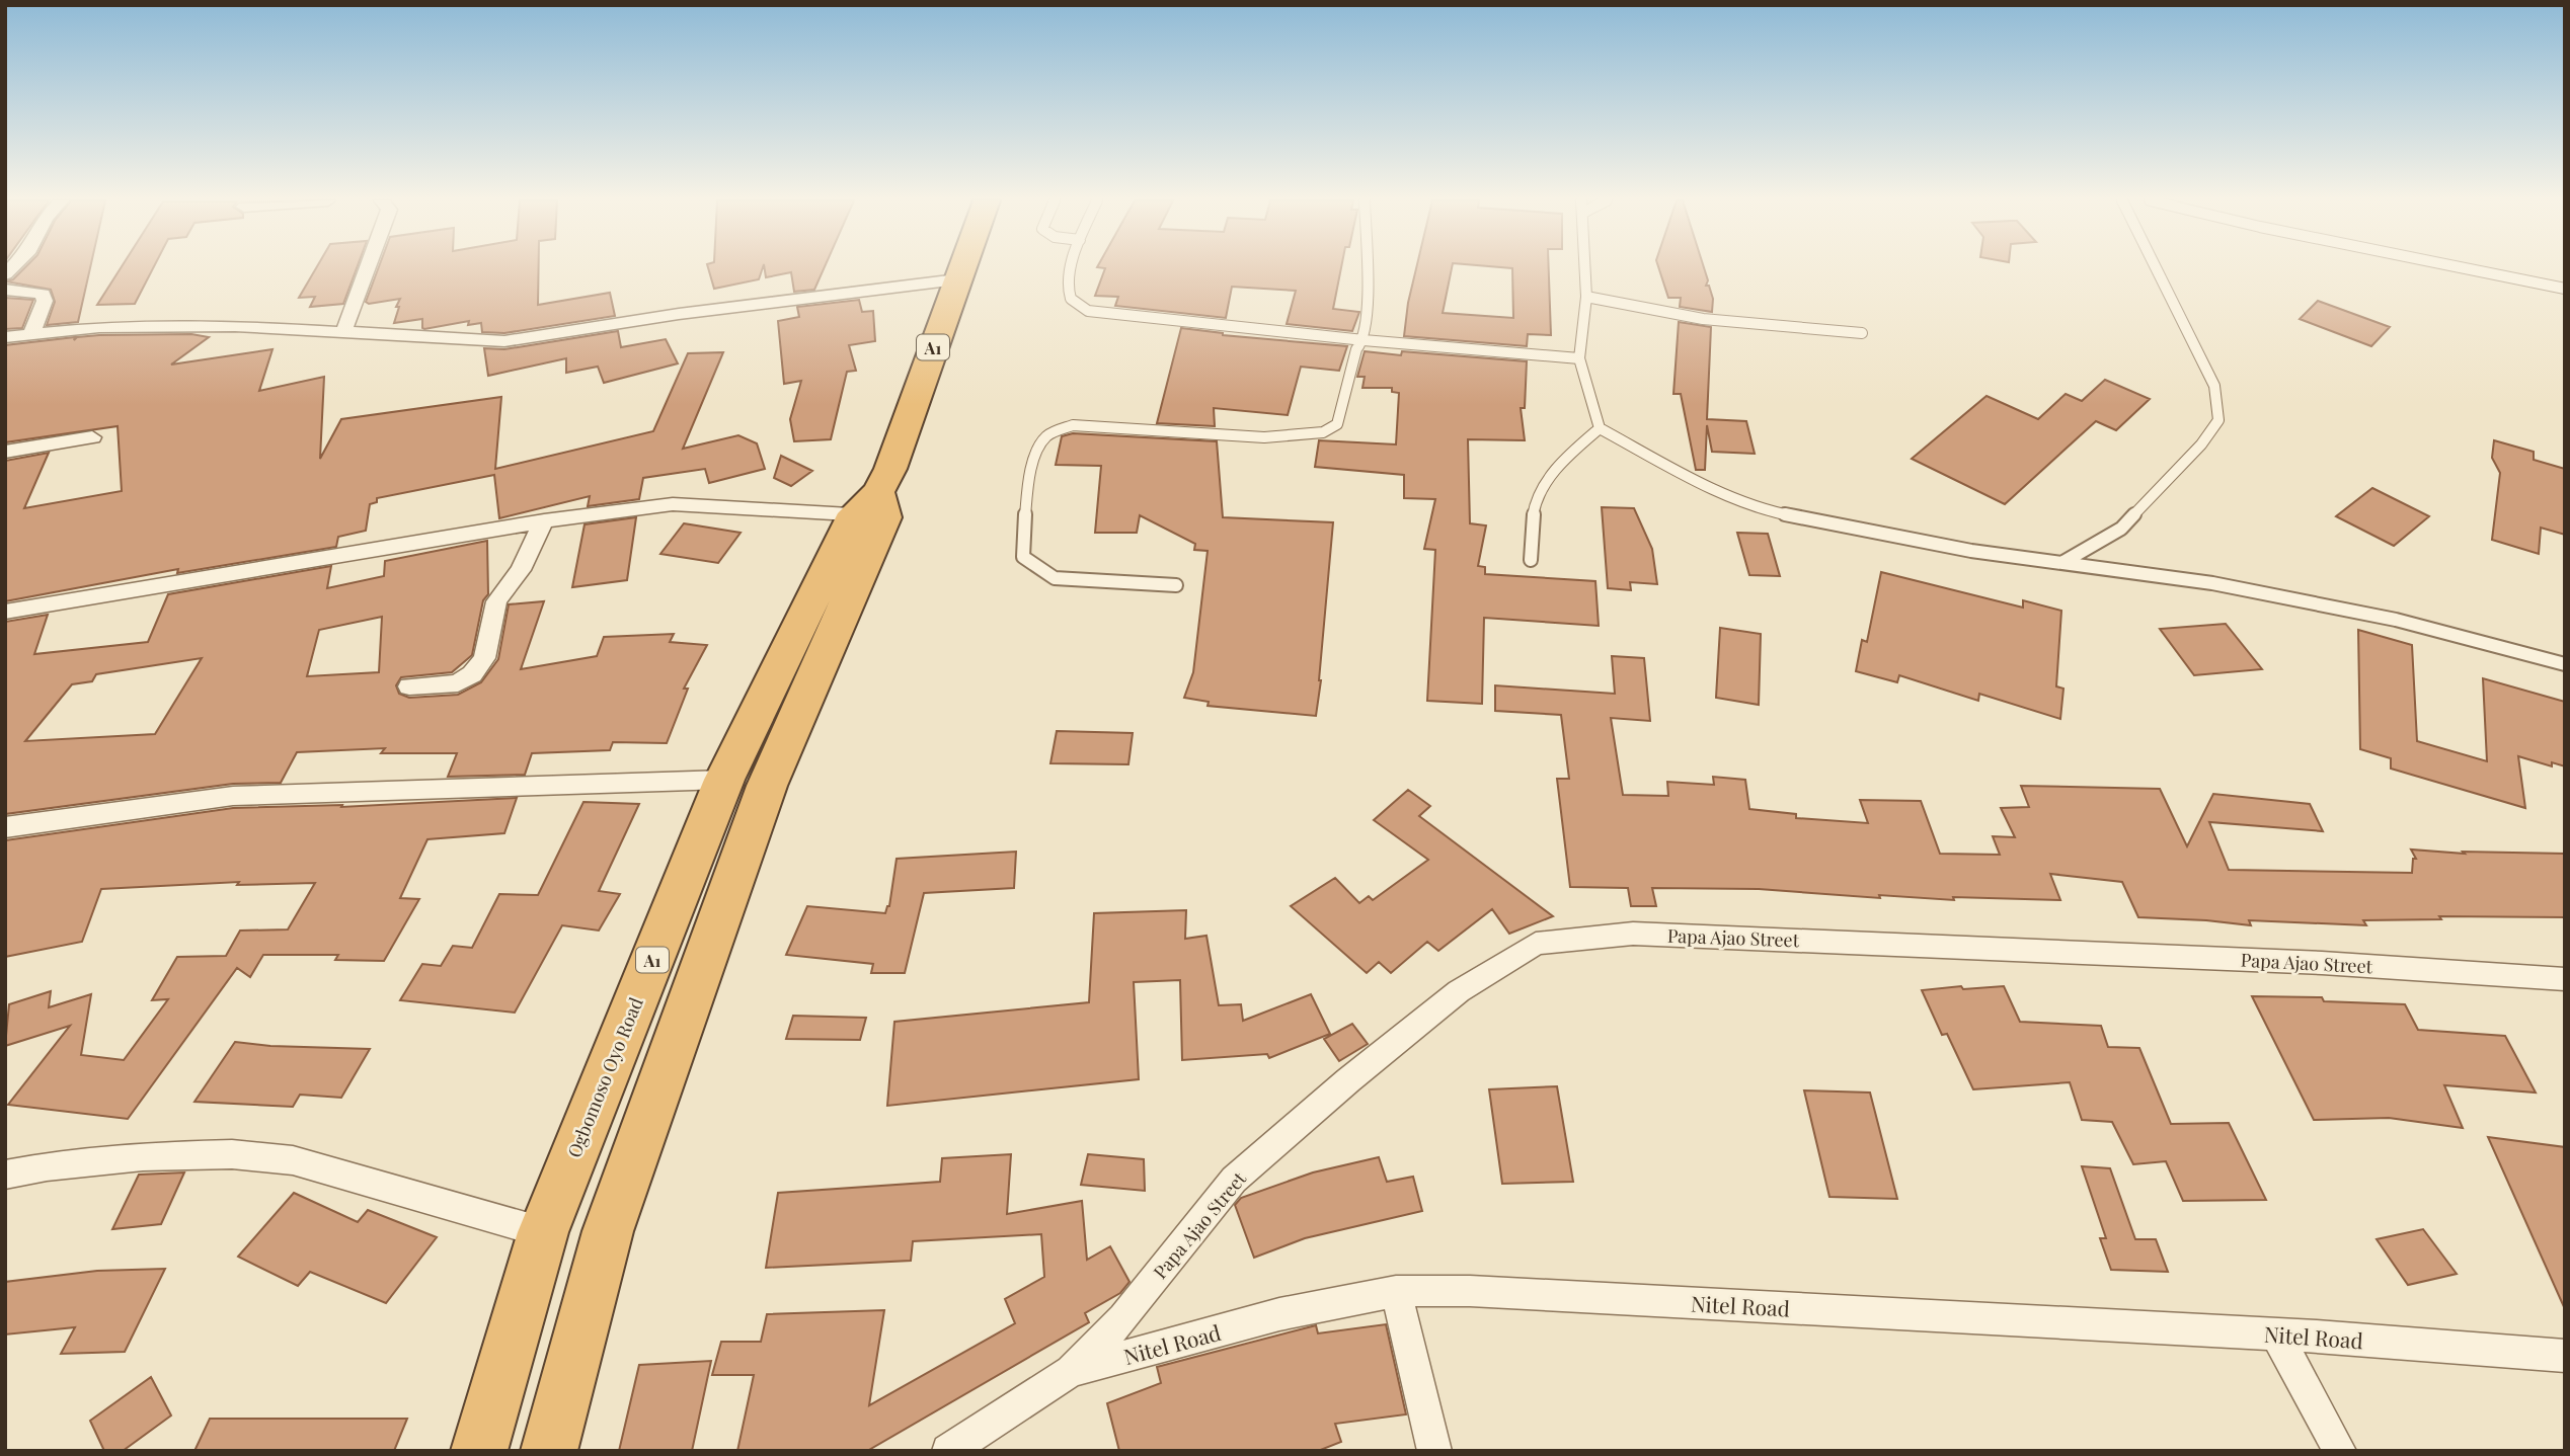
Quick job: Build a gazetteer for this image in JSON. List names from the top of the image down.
{
  "streets": {
    "highway": ["A1", "Ogbomoso Oyo Road"],
    "street": ["Papa Ajao Street", "Nitel Road"]
  },
  "crossings": [
    ["Papa Ajao Street", "Nitel Road"]
  ]
}
